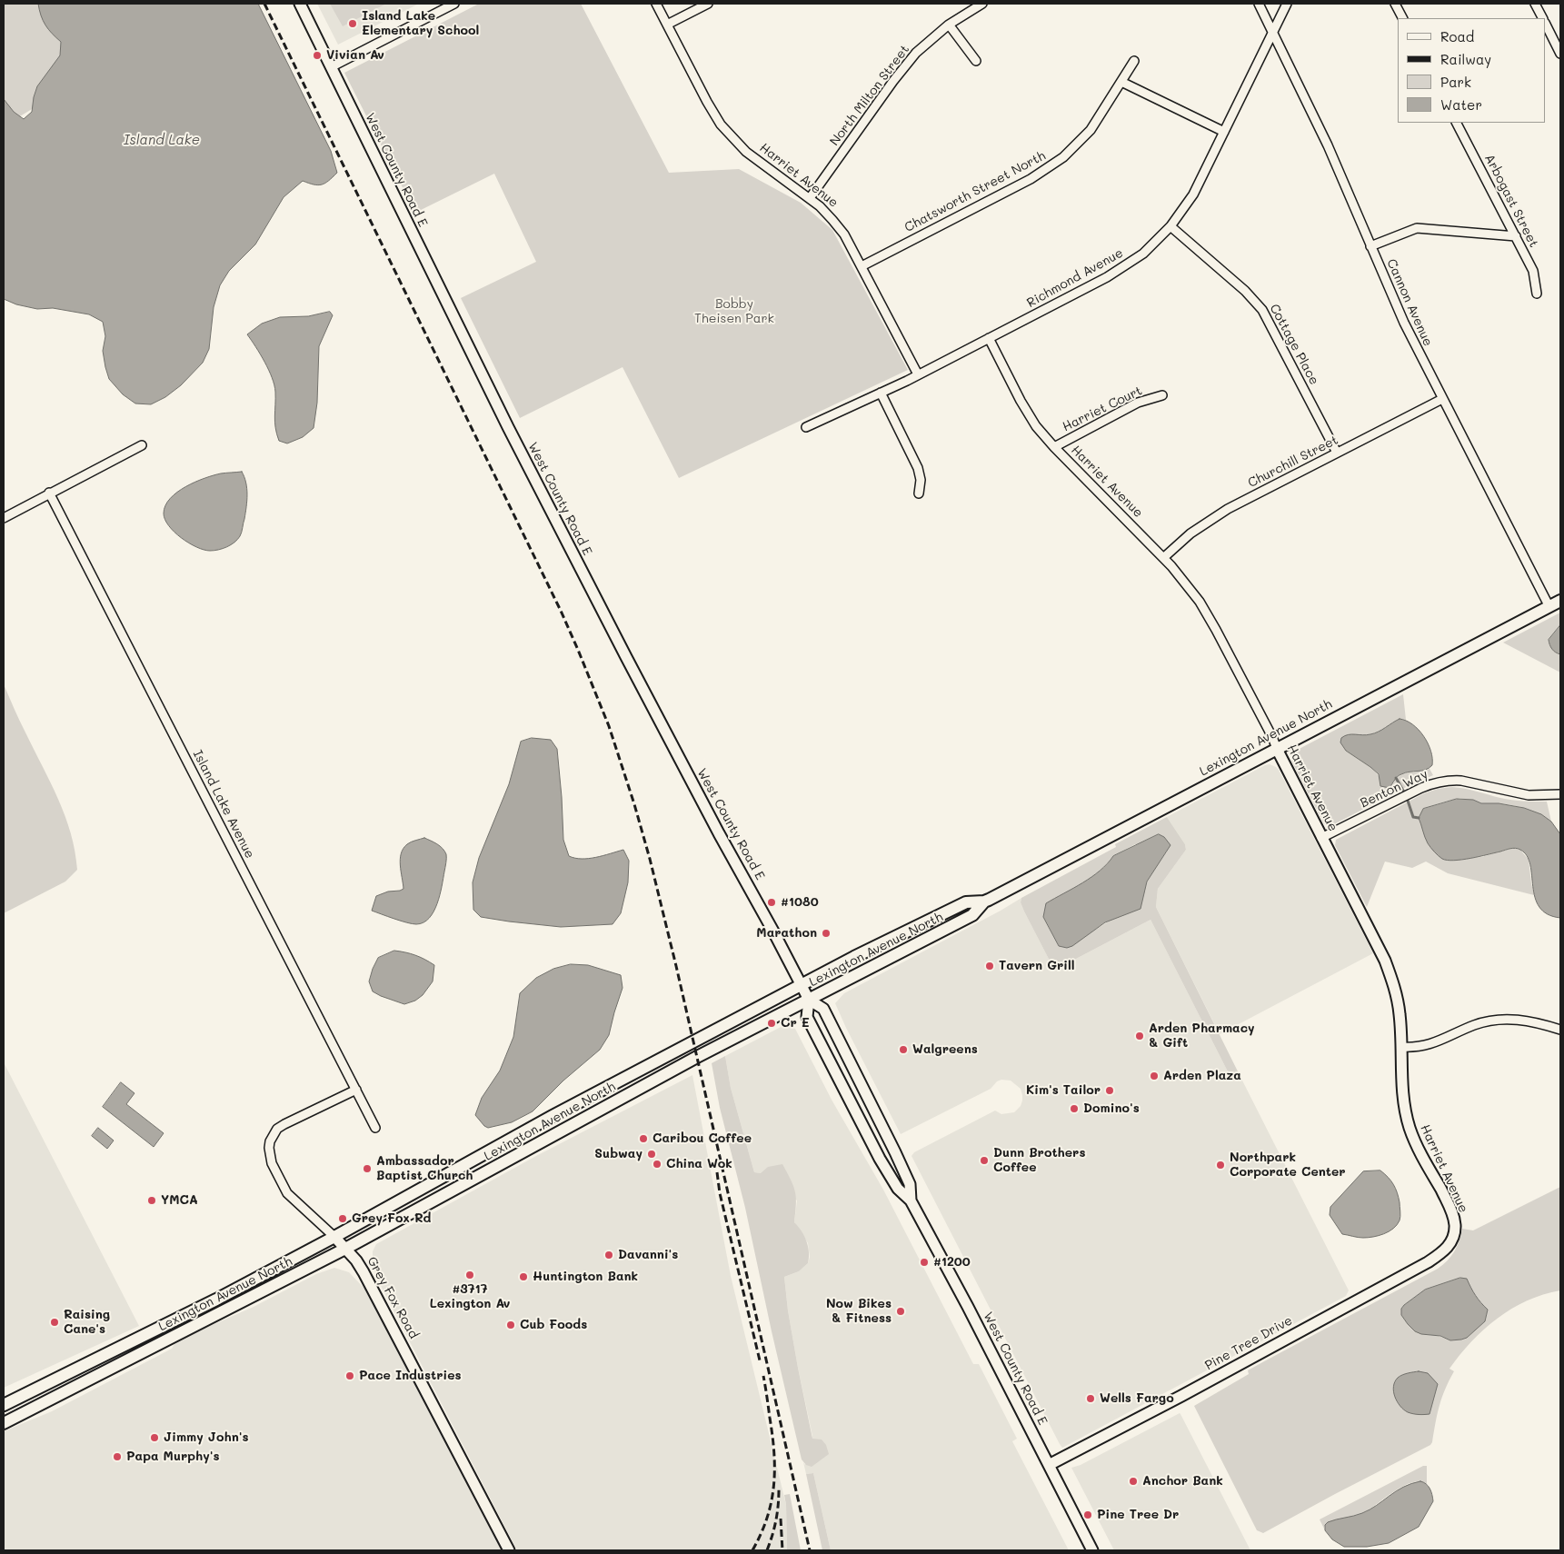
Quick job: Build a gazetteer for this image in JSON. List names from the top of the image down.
{
  "streets": {
    "main road": ["Lexington Avenue North"],
    "street": [
      "North Milton Street",
      "West County Road E",
      "Harriet Avenue",
      "Chatsworth Street North",
      "Arbogast Street",
      "Richmond Avenue",
      "Cannon Avenue",
      "Cottage Place",
      "Harriet Court",
      "Churchill Street",
      "Benton Way",
      "Island Lake Avenue",
      "Grey Fox Road",
      "Pine Tree Drive"
    ]
  },
  "crossings": [
    ["North Milton Street", "Harriet Avenue"],
    ["West County Road E", "Lexington Avenue North"],
    ["West County Road E", "Pine Tree Drive"],
    ["Harriet Avenue", "Chatsworth Street North"],
    ["Harriet Avenue", "Richmond Avenue"],
    ["Harriet Avenue", "Harriet Court"],
    ["Harriet Avenue", "Churchill Street"],
    ["Harriet Avenue", "Lexington Avenue North"],
    ["Harriet Avenue", "Benton Way"],
    ["Harriet Avenue", "Pine Tree Drive"],
    ["Richmond Avenue", "Cannon Avenue"],
    ["Richmond Avenue", "Cottage Place"],
    ["Cannon Avenue", "Churchill Street"],
    ["Cannon Avenue", "Lexington Avenue North"],
    ["Cottage Place", "Churchill Street"],
    ["Lexington Avenue North", "Grey Fox Road"],
    ["Island Lake Avenue", "Grey Fox Road"]
  ],
  "water": ["Island Lake"],
  "parks": ["Bobby Theisen Park"],
  "places": [
    "Island Lake Elementary School",
    "Vivian Av",
    "#1080",
    "Marathon",
    "Tavern Grill",
    "Cr E",
    "Arden Pharmacy & Gift",
    "Walgreens",
    "Arden Plaza",
    "Kim's Tailor",
    "Domino's",
    "Caribou Coffee",
    "Subway",
    "Dunn Brothers Coffee",
    "China Wok",
    "Northpark Corporate Center",
    "Ambassador Baptist Church",
    "YMCA",
    "Grey Fox Rd",
    "Davanni's",
    "#1200",
    "#3717 Lexington Av",
    "Huntington Bank",
    "Now Bikes & Fitness",
    "Raising Cane's",
    "Cub Foods",
    "Pace Industries",
    "Wells Fargo",
    "Jimmy John's",
    "Papa Murphy's",
    "Anchor Bank",
    "Pine Tree Dr"
  ],
  "legend": [
    "Road",
    "Railway",
    "Park",
    "Water"
  ]
}
